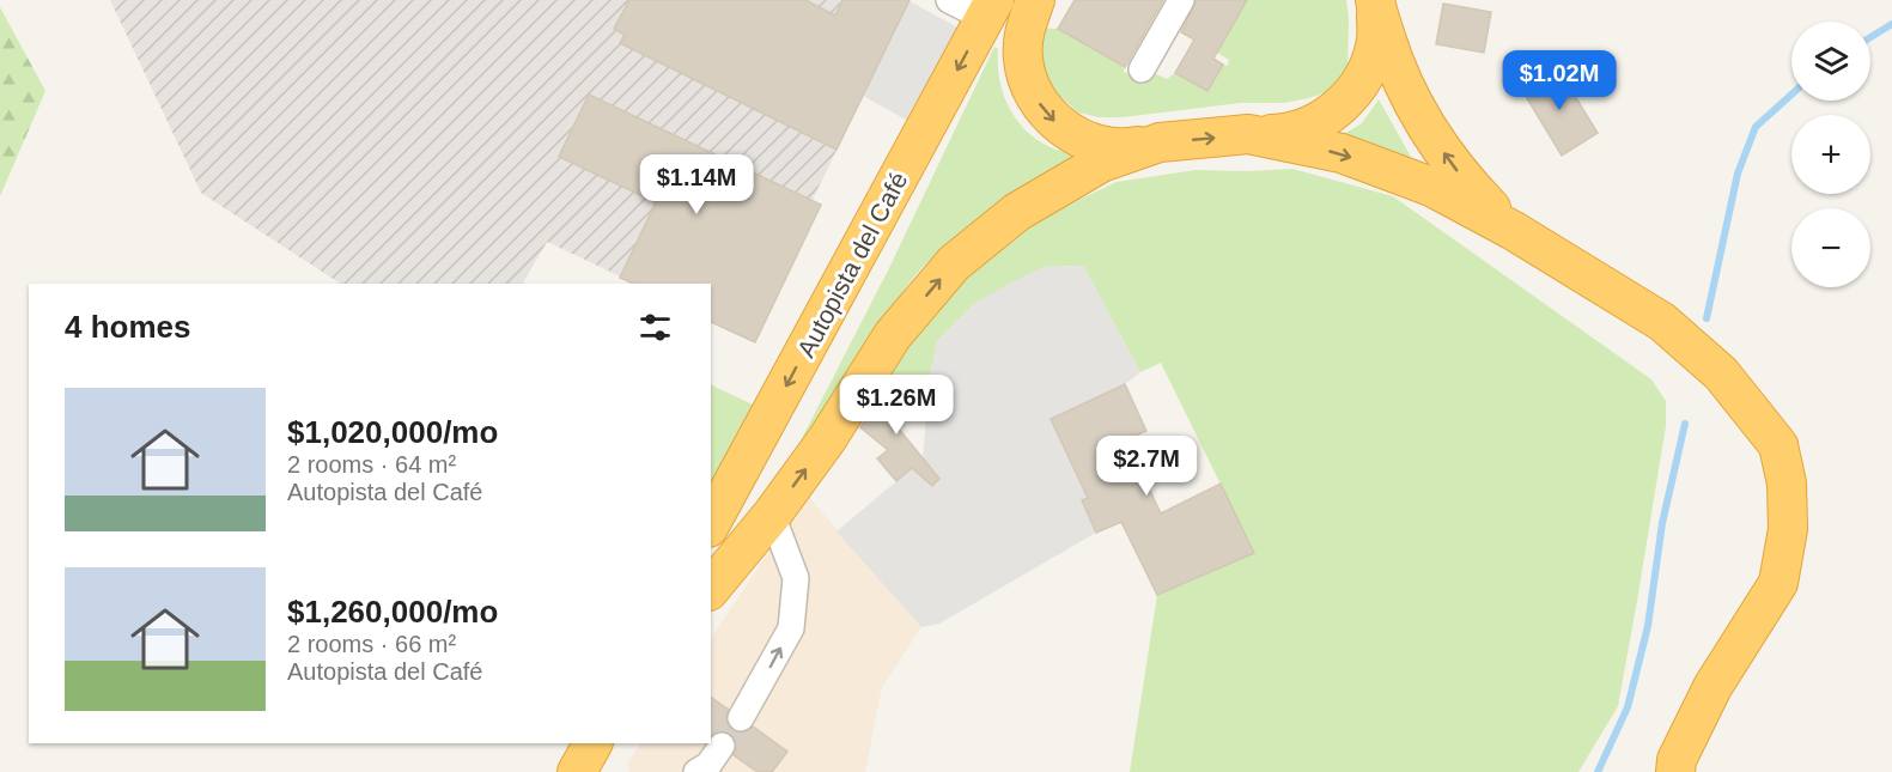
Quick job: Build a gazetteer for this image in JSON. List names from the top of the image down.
{
  "streets": {
    "highway": ["Autopista del Café"]
  },
  "page": {
    "map_buttons": ["+", "−"],
    "price": [
      "$1.02M",
      "$1.14M",
      "$1.26M",
      "$2.7M"
    ],
    "heading": "4 homes",
    "list": [
      {
        "name": "$1,020,000/mo",
        "note": "2 rooms · 64 m² · Autopista del Café"
      },
      {
        "name": "$1,260,000/mo",
        "note": "2 rooms · 66 m² · Autopista del Café"
      }
    ]
  }
}
